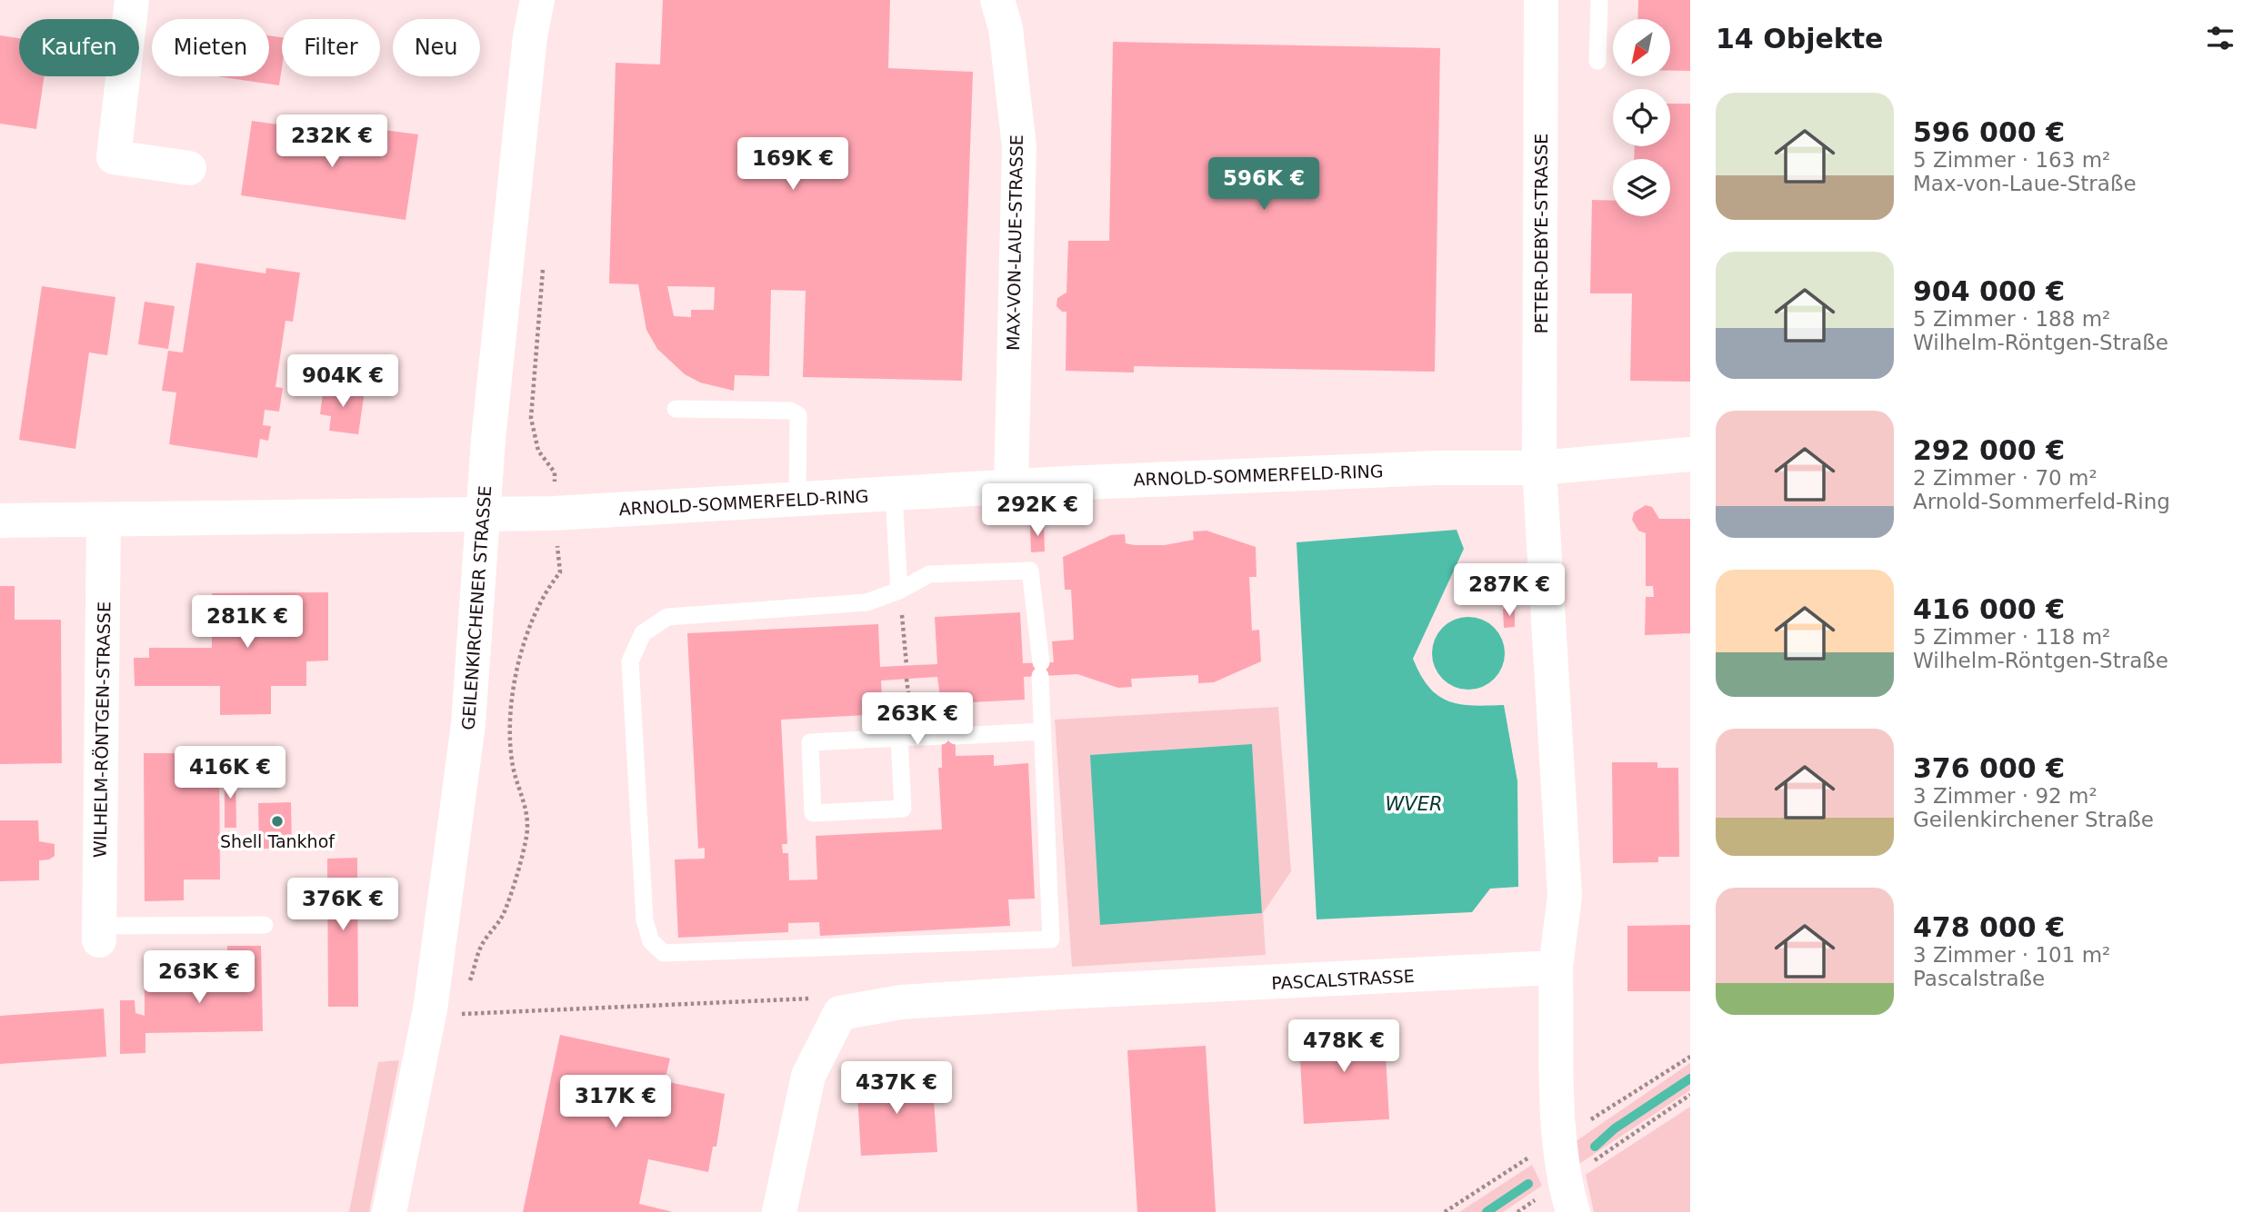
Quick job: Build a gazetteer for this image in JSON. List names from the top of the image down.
{
  "streets": {
    "street": [
      "PETER-DEBYE-STRASSE",
      "MAX-VON-LAUE-STRASSE",
      "ARNOLD-SOMMERFELD-RING",
      "GEILENKIRCHENER STRASSE",
      "WILHELM-RÖNTGEN-STRASSE",
      "PASCALSTRASSE"
    ]
  },
  "crossings": [
    ["PETER-DEBYE-STRASSE", "ARNOLD-SOMMERFELD-RING"],
    ["MAX-VON-LAUE-STRASSE", "ARNOLD-SOMMERFELD-RING"],
    ["ARNOLD-SOMMERFELD-RING", "GEILENKIRCHENER STRASSE"]
  ],
  "water": ["WVER"],
  "places": ["Shell Tankhof"],
  "north": "bottom left",
  "page": {
    "heading": "14 Objekte",
    "chip": [
      "Kaufen",
      "Mieten",
      "Filter",
      "Neu"
    ],
    "list": [
      {
        "name": "596 000 €",
        "note": "5 Zimmer · 163 m² · Max-von-Laue-Straße"
      },
      {
        "name": "904 000 €",
        "note": "5 Zimmer · 188 m² · Wilhelm-Röntgen-Straße"
      },
      {
        "name": "292 000 €",
        "note": "2 Zimmer · 70 m² · Arnold-Sommerfeld-Ring"
      },
      {
        "name": "416 000 €",
        "note": "5 Zimmer · 118 m² · Wilhelm-Röntgen-Straße"
      },
      {
        "name": "376 000 €",
        "note": "3 Zimmer · 92 m² · Geilenkirchener Straße"
      },
      {
        "name": "478 000 €",
        "note": "3 Zimmer · 101 m² · Pascalstraße"
      }
    ],
    "price": [
      "232K €",
      "169K €",
      "596K €",
      "904K €",
      "292K €",
      "287K €",
      "281K €",
      "263K €",
      "416K €",
      "376K €",
      "263K €",
      "478K €",
      "437K €",
      "317K €"
    ]
  }
}
